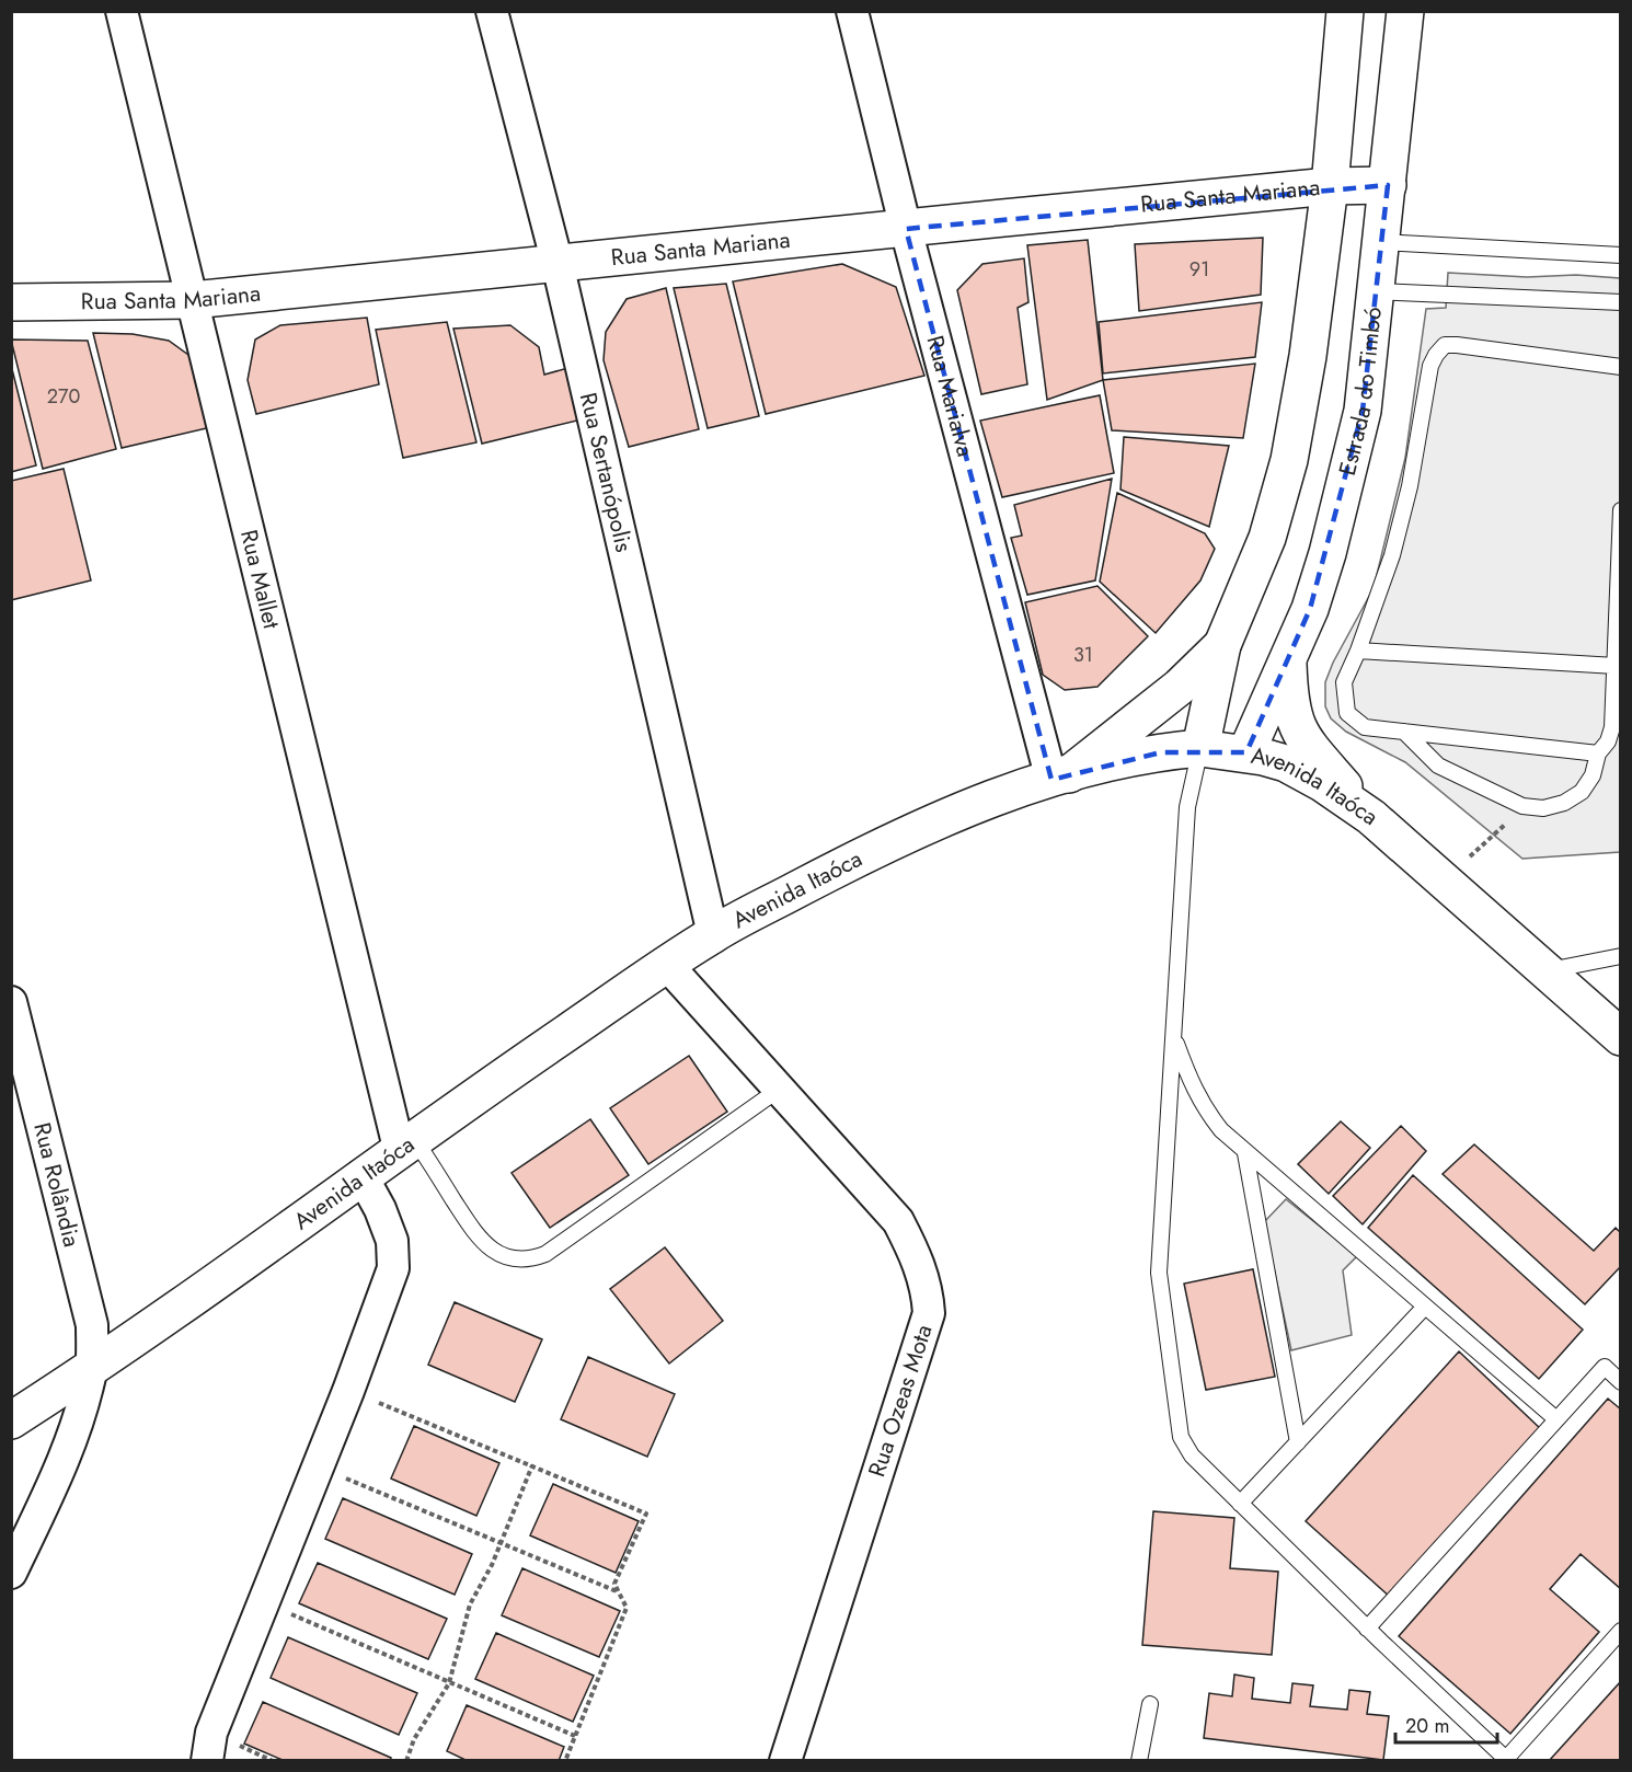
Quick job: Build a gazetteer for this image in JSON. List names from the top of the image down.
{
  "streets": {
    "main road": ["Rua Santa Mariana", "Estrada do Timbó", "Avenida Itaóca"],
    "street": [
      "Rua Marialva",
      "Rua Sertanópolis",
      "Rua Mallet",
      "Rua Rolândia",
      "Rua Ozeas Mota"
    ]
  },
  "crossings": [
    ["Rua Santa Mariana", "Estrada do Timbó"],
    ["Rua Santa Mariana", "Rua Marialva"],
    ["Rua Santa Mariana", "Rua Sertanópolis"],
    ["Rua Santa Mariana", "Rua Mallet"],
    ["Estrada do Timbó", "Avenida Itaóca"],
    ["Rua Marialva", "Avenida Itaóca"],
    ["Rua Sertanópolis", "Avenida Itaóca"],
    ["Rua Mallet", "Avenida Itaóca"],
    ["Avenida Itaóca", "Rua Rolândia"],
    ["Avenida Itaóca", "Rua Ozeas Mota"]
  ],
  "house_numbers": ["91", "270", "31"],
  "scale_bar": "20 m"
}
